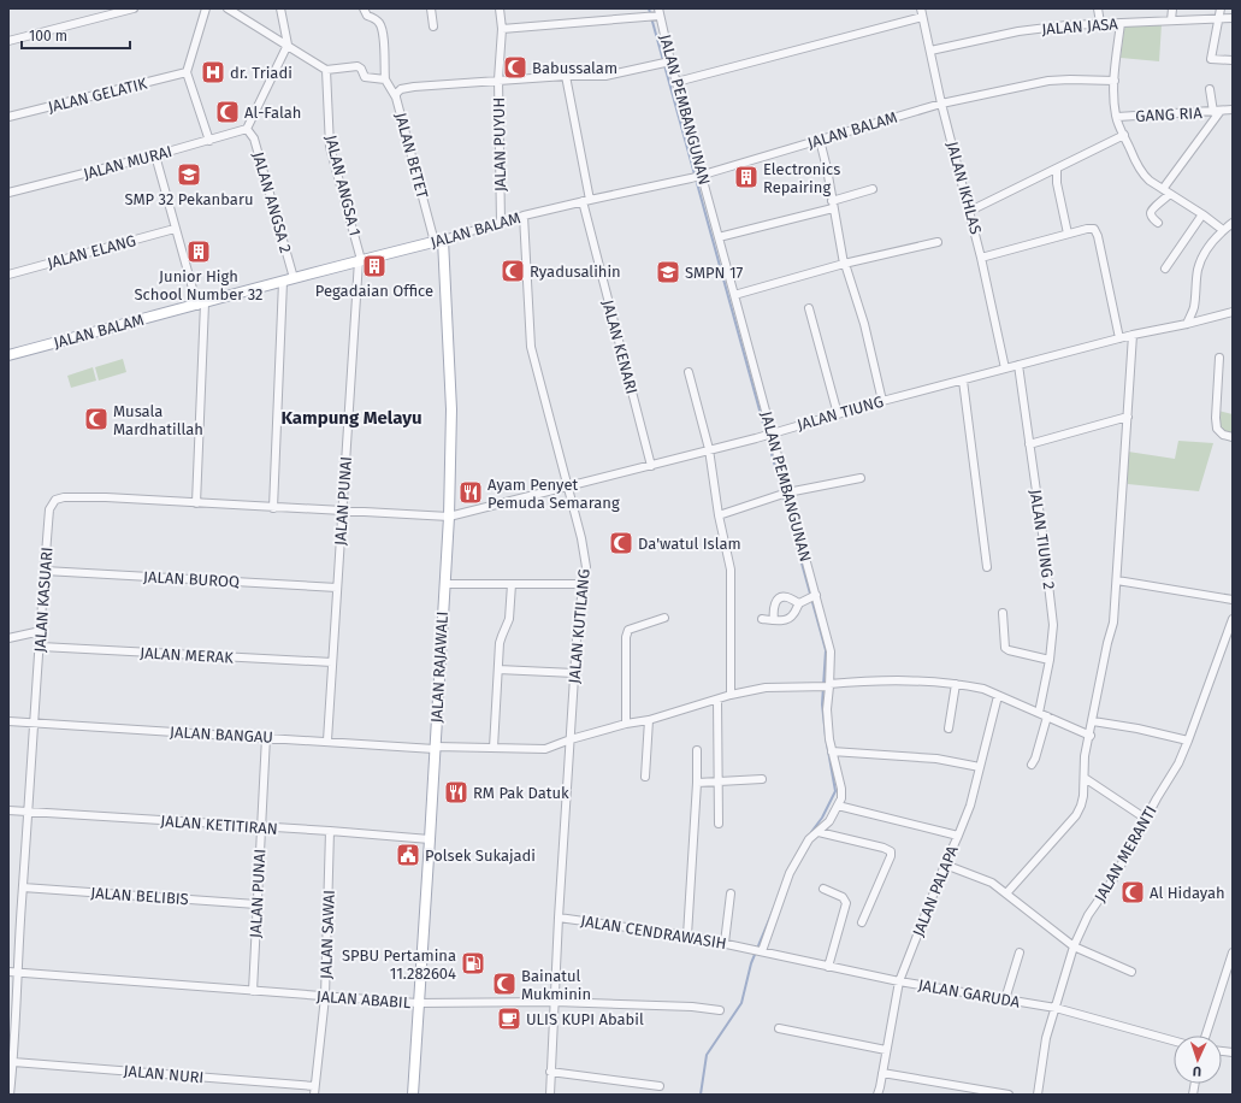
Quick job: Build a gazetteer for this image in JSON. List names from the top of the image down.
{
  "streets": {
    "main road": ["JALAN BALAM", "JALAN RAJAWALI"],
    "street": [
      "JALAN JASA",
      "JALAN GELATIK",
      "JALAN PEMBANGUNAN",
      "GANG RIA",
      "JALAN PUYUH",
      "JALAN BETET",
      "JALAN MURAI",
      "JALAN ANGSA 1",
      "JALAN IKHLAS",
      "JALAN ANGSA 2",
      "JALAN ELANG",
      "JALAN KENARI",
      "JALAN TIUNG",
      "JALAN PUNAI",
      "JALAN TIUNG 2",
      "JALAN BUROQ",
      "JALAN KASUARI",
      "JALAN KUTILANG",
      "JALAN MERAK",
      "JALAN BANGAU",
      "JALAN KETITIRAN",
      "JALAN MERANTI",
      "JALAN PALAPA",
      "JALAN BELIBIS",
      "JALAN CENDRAWASIH",
      "JALAN SAWAI",
      "JALAN GARUDA",
      "JALAN ABABIL",
      "JALAN NURI"
    ]
  },
  "crossings": [
    ["JALAN JASA", "JALAN IKHLAS"],
    ["JALAN PEMBANGUNAN", "JALAN BALAM"],
    ["JALAN PEMBANGUNAN", "JALAN BETET"],
    ["JALAN PEMBANGUNAN", "JALAN TIUNG"],
    ["JALAN PEMBANGUNAN", "JALAN BANGAU"],
    ["JALAN PEMBANGUNAN", "JALAN GARUDA"],
    ["JALAN BALAM", "JALAN PUYUH"],
    ["JALAN BALAM", "JALAN BETET"],
    ["JALAN BALAM", "JALAN ANGSA 1"],
    ["JALAN BALAM", "JALAN IKHLAS"],
    ["JALAN BALAM", "JALAN ANGSA 2"],
    ["JALAN BALAM", "JALAN KENARI"],
    ["JALAN BALAM", "JALAN PUNAI"],
    ["JALAN BALAM", "JALAN KUTILANG"],
    ["JALAN BALAM", "JALAN RAJAWALI"],
    ["JALAN PUYUH", "JALAN BETET"],
    ["JALAN BETET", "JALAN KENARI"],
    ["JALAN BETET", "JALAN RAJAWALI"],
    ["JALAN MURAI", "JALAN ANGSA 2"],
    ["JALAN ANGSA 1", "JALAN PUNAI"],
    ["JALAN IKHLAS", "JALAN TIUNG"],
    ["JALAN KENARI", "JALAN TIUNG"],
    ["JALAN TIUNG", "JALAN TIUNG 2"],
    ["JALAN TIUNG", "JALAN KASUARI"],
    ["JALAN TIUNG", "JALAN KUTILANG"],
    ["JALAN TIUNG", "JALAN RAJAWALI"],
    ["JALAN PUNAI", "JALAN BUROQ"],
    ["JALAN PUNAI", "JALAN KASUARI"],
    ["JALAN PUNAI", "JALAN MERAK"],
    ["JALAN PUNAI", "JALAN BANGAU"],
    ["JALAN PUNAI", "JALAN KETITIRAN"],
    ["JALAN PUNAI", "JALAN BELIBIS"],
    ["JALAN PUNAI", "JALAN ABABIL"],
    ["JALAN TIUNG 2", "JALAN BANGAU"],
    ["JALAN BUROQ", "JALAN KASUARI"],
    ["JALAN KASUARI", "JALAN MERAK"],
    ["JALAN KASUARI", "JALAN RAJAWALI"],
    ["JALAN KASUARI", "JALAN BANGAU"],
    ["JALAN KASUARI", "JALAN KETITIRAN"],
    ["JALAN KASUARI", "JALAN BELIBIS"],
    ["JALAN KASUARI", "JALAN ABABIL"],
    ["JALAN KASUARI", "JALAN NURI"],
    ["JALAN KUTILANG", "JALAN BANGAU"],
    ["JALAN KUTILANG", "JALAN CENDRAWASIH"],
    ["JALAN KUTILANG", "JALAN ABABIL"],
    ["JALAN RAJAWALI", "JALAN BANGAU"],
    ["JALAN RAJAWALI", "JALAN KETITIRAN"],
    ["JALAN RAJAWALI", "JALAN ABABIL"],
    ["JALAN BANGAU", "JALAN PALAPA"],
    ["JALAN KETITIRAN", "JALAN SAWAI"],
    ["JALAN MERANTI", "JALAN GARUDA"],
    ["JALAN PALAPA", "JALAN GARUDA"],
    ["JALAN CENDRAWASIH", "JALAN GARUDA"],
    ["JALAN SAWAI", "JALAN ABABIL"],
    ["JALAN SAWAI", "JALAN NURI"]
  ],
  "districts": ["Kampung Melayu"],
  "places": {
    "mosque": [
      "Babussalam",
      "Al-Falah",
      "Ryadusalihin",
      "Musala Mardhatillah",
      "Da'watul Islam",
      "Al Hidayah",
      "Bainatul Mukminin"
    ],
    "hospital": ["dr. Triadi"],
    "school or university": ["SMP 32 Pekanbaru", "SMPN 17"],
    "building": ["Electronics Repairing", "Junior High School Number 32", "Pegadaian Office"],
    "restaurant": ["Ayam Penyet Pemuda Semarang", "RM Pak Datuk"],
    "public building": ["Polsek Sukajadi"],
    "fuel station": ["SPBU Pertamina 11.282604"],
    "cafe": ["ULIS KUPI Ababil"]
  },
  "scale_bar": "100 m",
  "north": "bottom"
}
